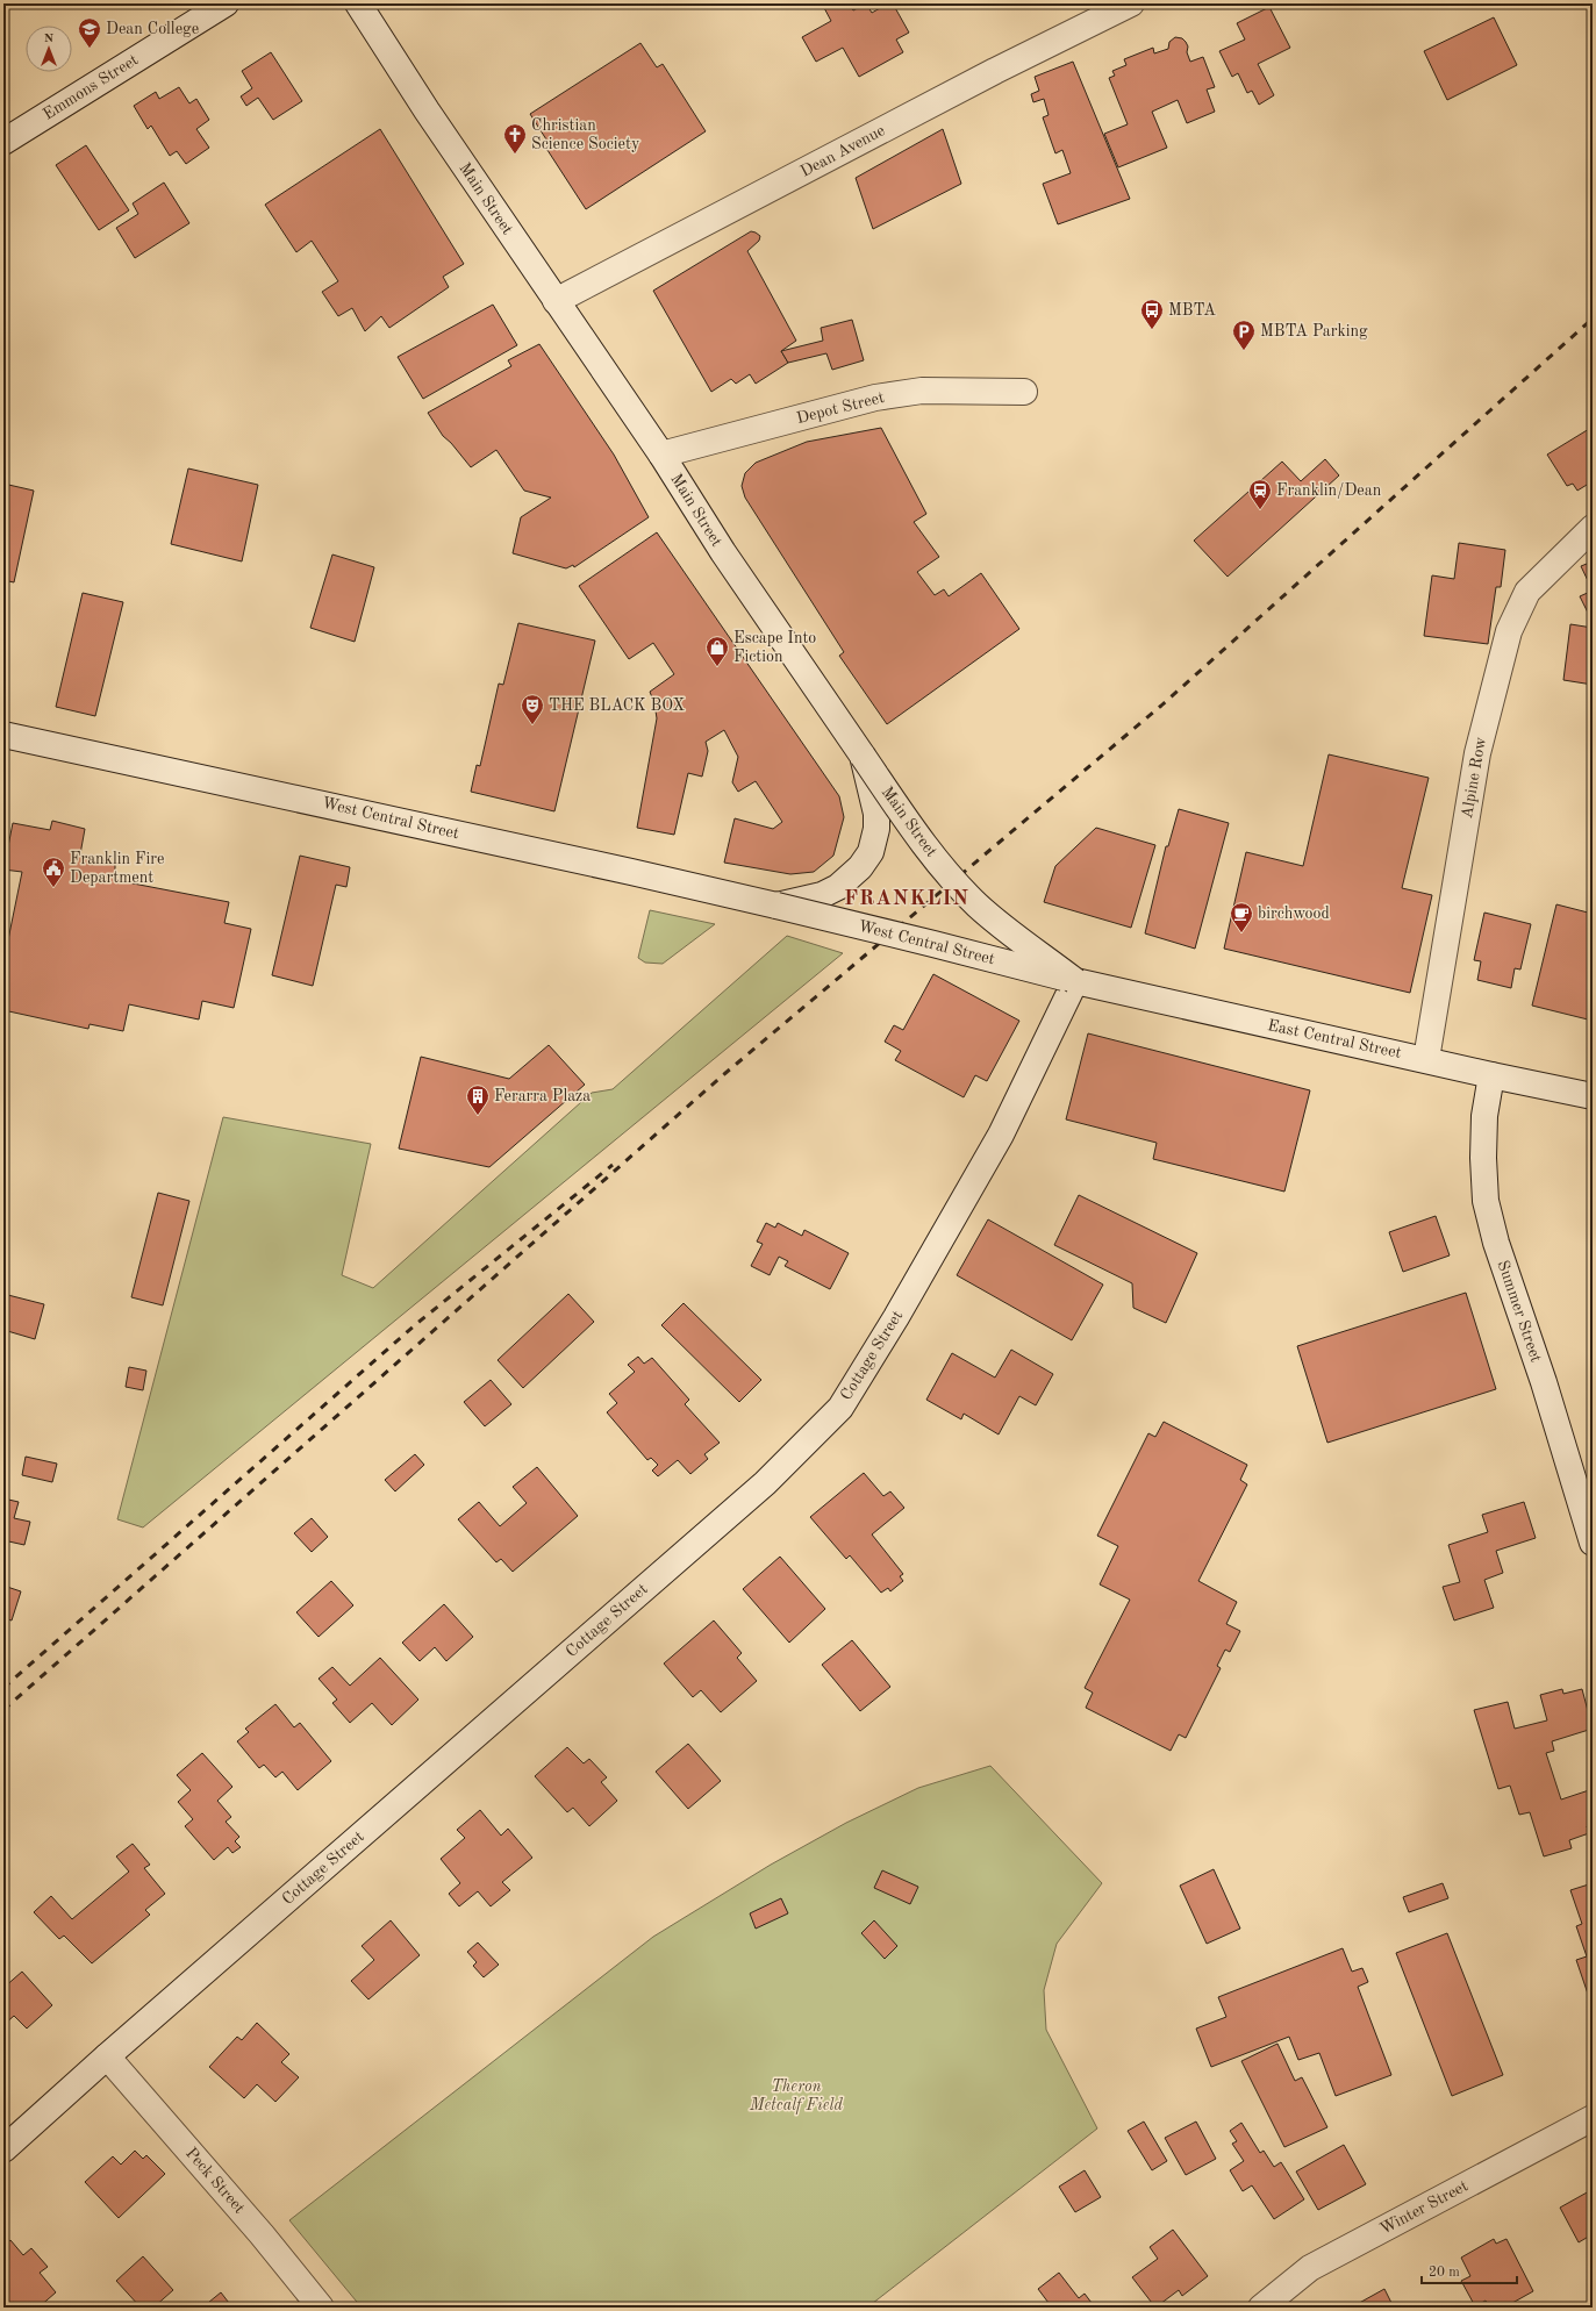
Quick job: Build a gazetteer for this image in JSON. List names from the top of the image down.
{
  "streets": {
    "street": [
      "Emmons Street",
      "Dean Avenue",
      "Main Street",
      "Depot Street",
      "Alpine Row",
      "West Central Street",
      "East Central Street",
      "Summer Street",
      "Cottage Street",
      "Peck Street",
      "Winter Street"
    ]
  },
  "crossings": [
    ["Dean Avenue", "Main Street"],
    ["Main Street", "Depot Street"],
    ["Main Street", "West Central Street"],
    ["Main Street", "East Central Street"],
    ["Main Street", "Cottage Street"],
    ["Alpine Row", "East Central Street"],
    ["West Central Street", "East Central Street"],
    ["West Central Street", "Cottage Street"],
    ["East Central Street", "Summer Street"],
    ["East Central Street", "Cottage Street"],
    ["Cottage Street", "Peck Street"]
  ],
  "districts": ["FRANKLIN"],
  "parks": ["Theron Metcalf Field"],
  "places": {
    "school or university": ["Dean College"],
    "church": ["Christian Science Society"],
    "bus stop": ["MBTA"],
    "parking": ["MBTA Parking"],
    "station": ["Franklin/Dean"],
    "shop": ["Escape Into Fiction"],
    "theatre": ["THE BLACK BOX"],
    "public building": ["Franklin Fire Department"],
    "cafe": ["birchwood"],
    "building": ["Ferarra Plaza"]
  },
  "scale_bar": "20 m",
  "north": "top"
}
